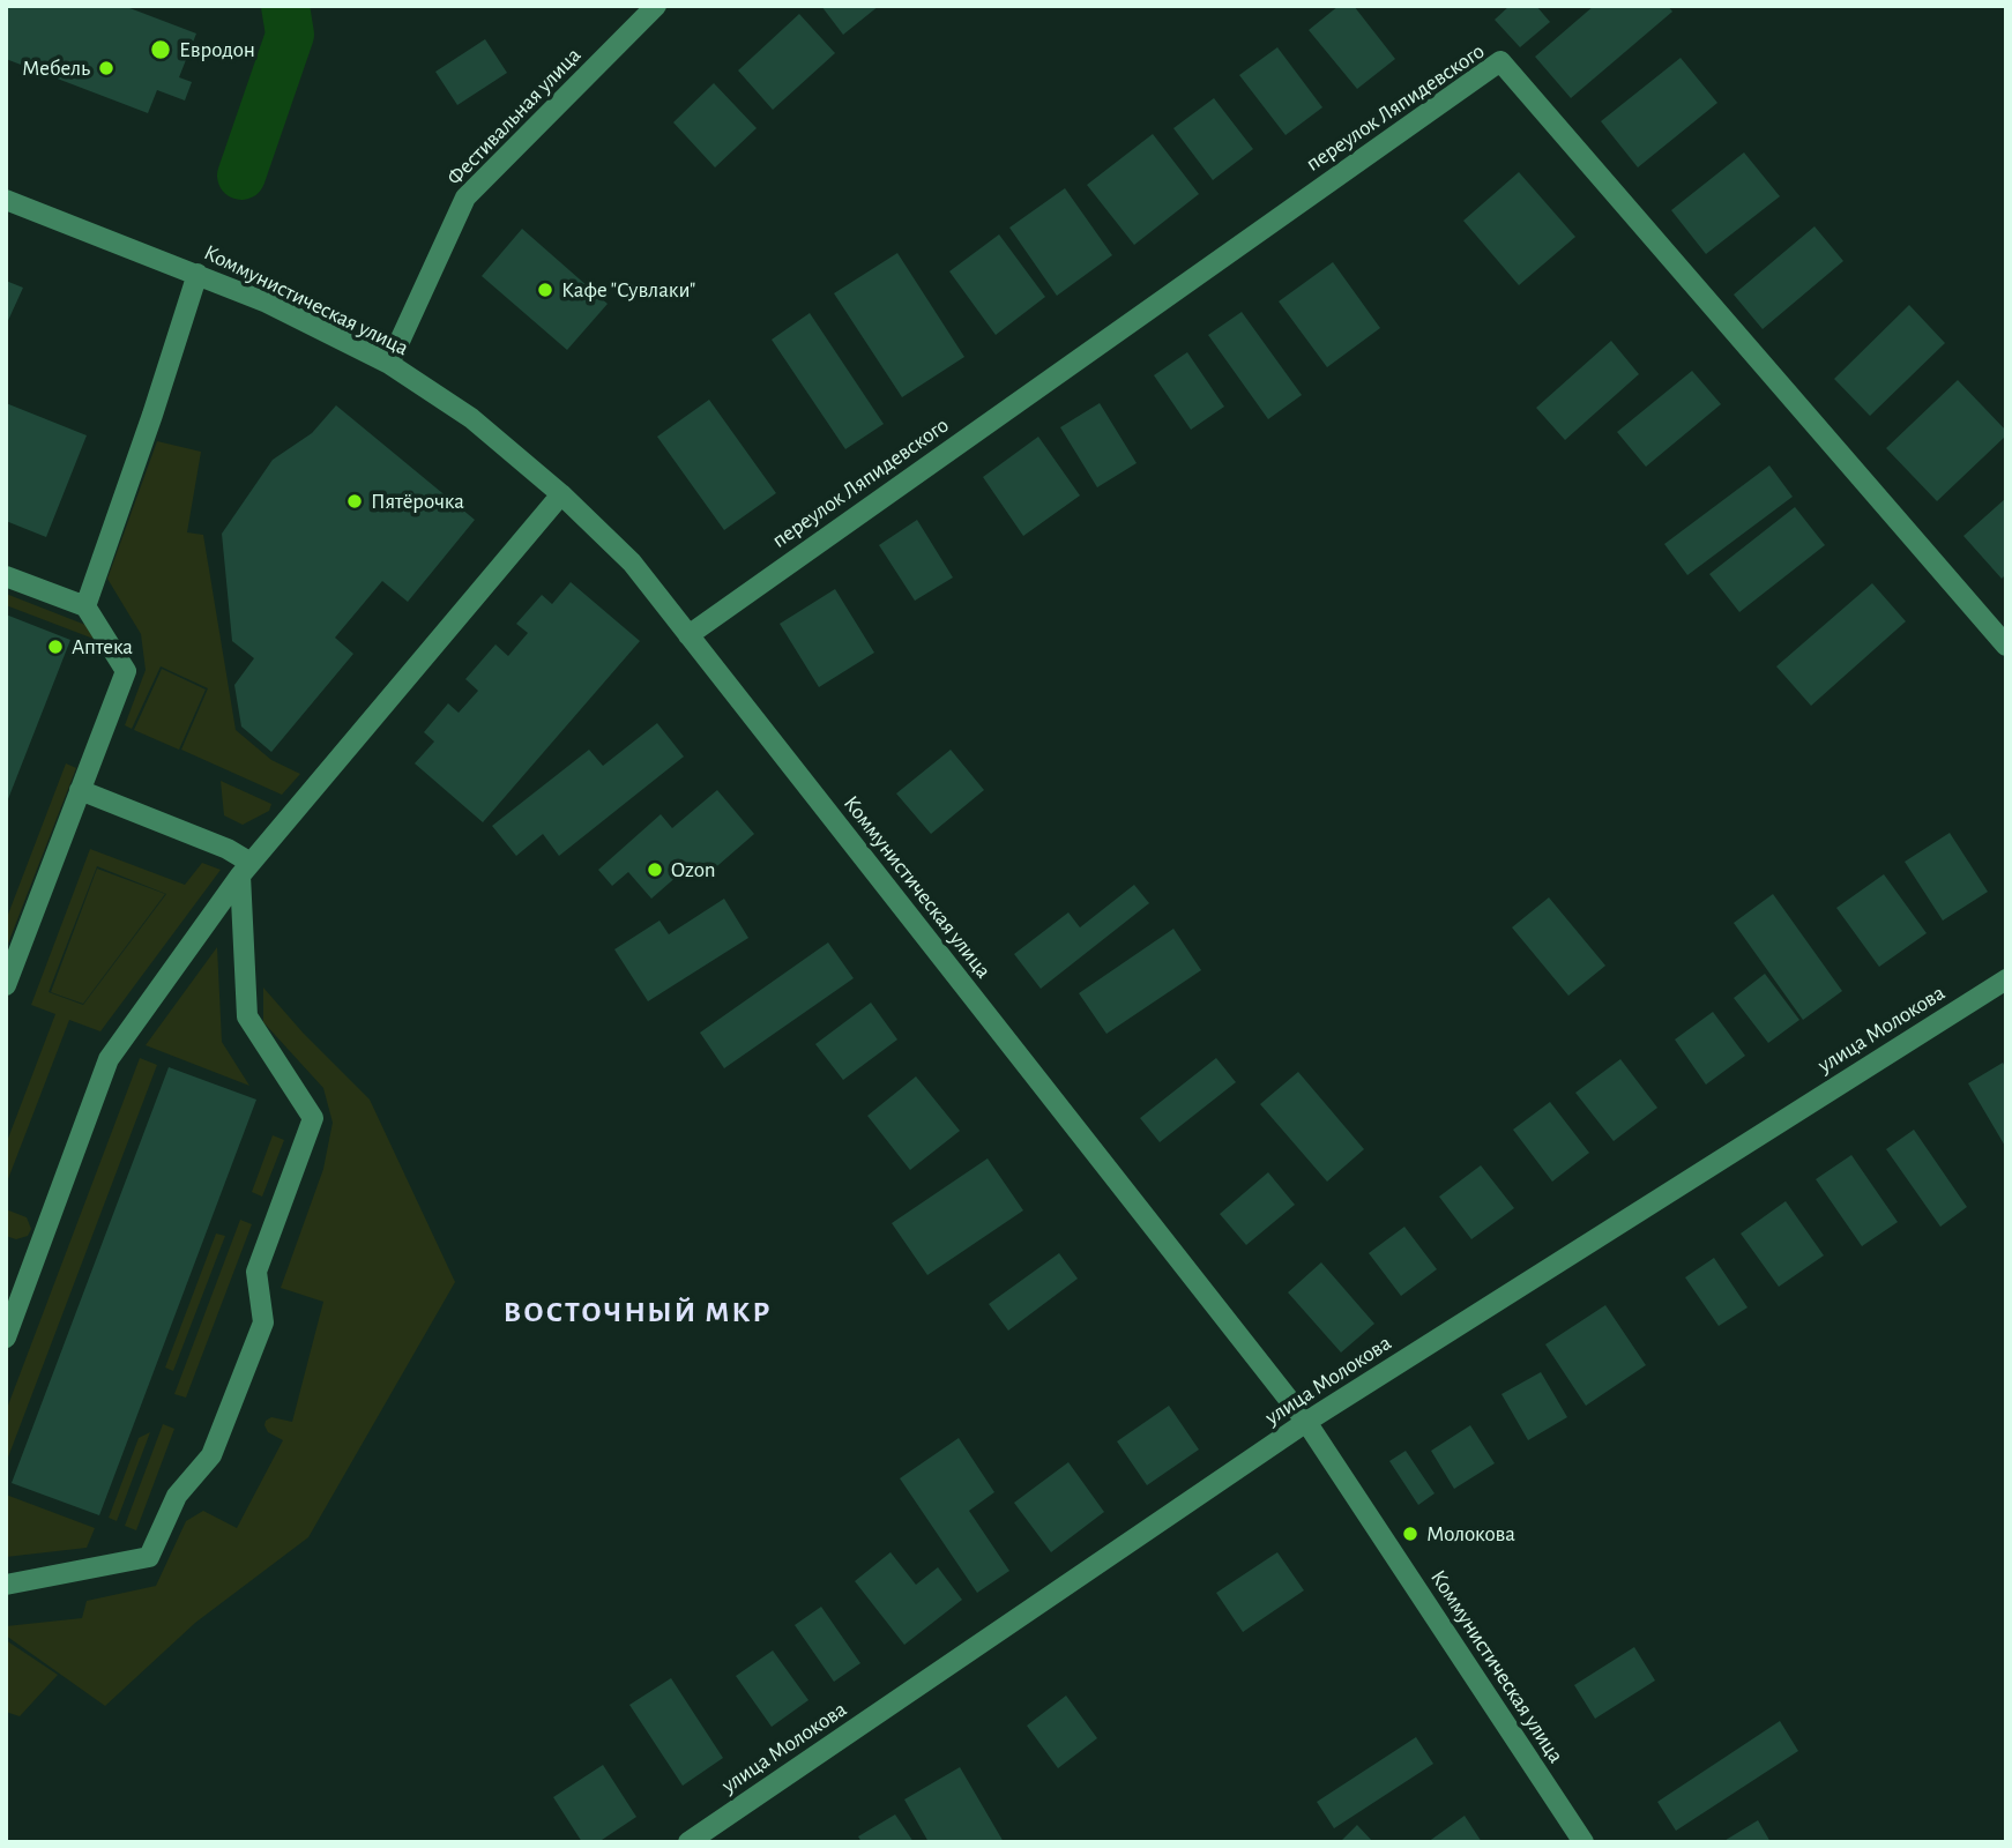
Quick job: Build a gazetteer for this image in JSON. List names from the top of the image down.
{
  "streets": {
    "street": [
      "переулок Ляпидевского",
      "Фестивальная улица",
      "Коммунистическая улица",
      "улица Молокова"
    ]
  },
  "crossings": [
    ["переулок Ляпидевского", "Коммунистическая улица"],
    ["Фестивальная улица", "Коммунистическая улица"],
    ["Коммунистическая улица", "улица Молокова"]
  ],
  "districts": ["ВОСТОЧНЫЙ МКР"],
  "places": [
    "Евродон",
    "Мебель",
    "Кафе \"Сувлаки\"",
    "Пятёрочка",
    "Аптека",
    "Ozon",
    "Молокова"
  ]
}
